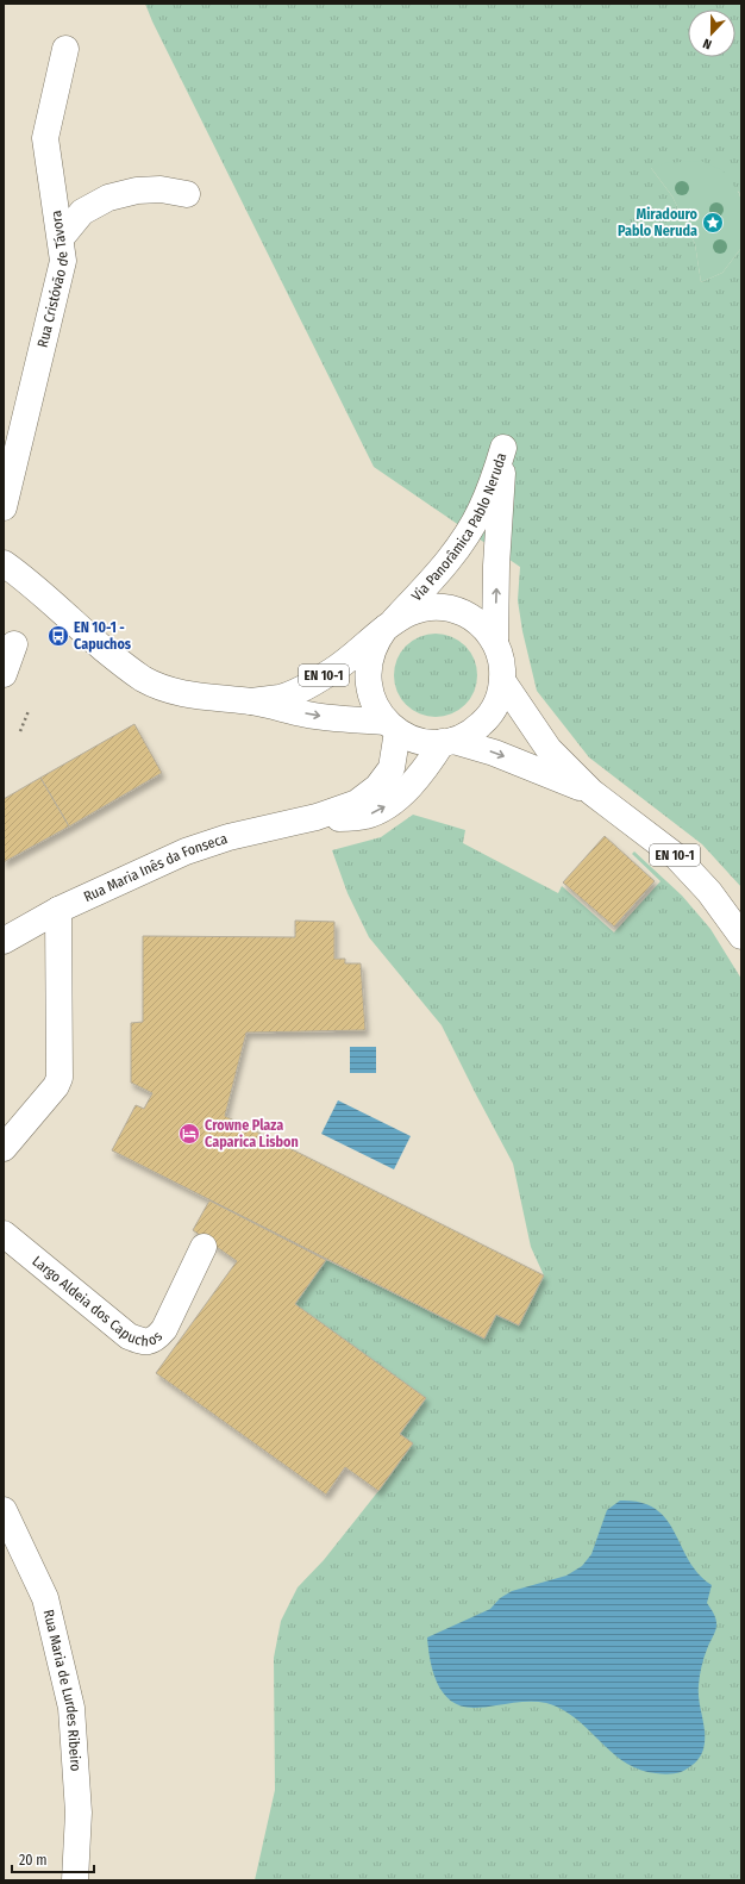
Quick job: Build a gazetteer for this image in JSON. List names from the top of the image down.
{
  "streets": {
    "street": [
      "Rua Cristóvão de Távora",
      "Via Panorâmica Pablo Neruda",
      "EN 10-1",
      "Rua Maria Inês da Fonseca",
      "Largo Aldeia dos Capuchos",
      "Rua Maria de Lurdes Ribeiro"
    ]
  },
  "crossings": [
    ["Via Panorâmica Pablo Neruda", "EN 10-1"],
    ["Via Panorâmica Pablo Neruda", "Rua Maria Inês da Fonseca"],
    ["EN 10-1", "Rua Maria Inês da Fonseca"]
  ],
  "places": {
    "place": ["Miradouro Pablo Neruda"],
    "bus stop": ["EN 10-1 - Capuchos"],
    "hotel": ["Crowne Plaza Caparica Lisbon"]
  },
  "scale_bar": "20 m",
  "north": "bottom"
}
